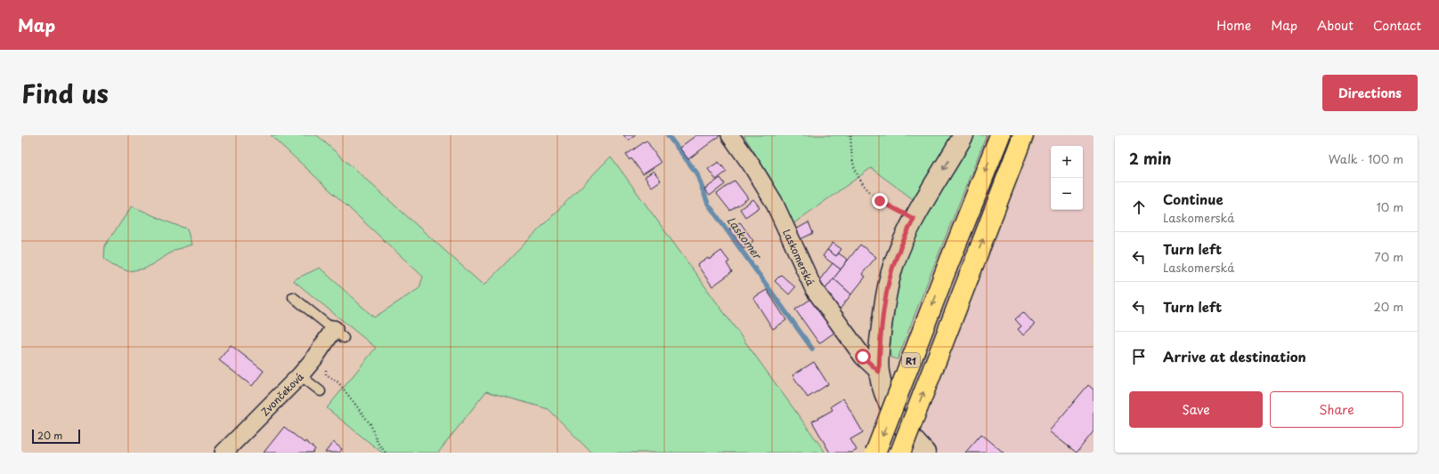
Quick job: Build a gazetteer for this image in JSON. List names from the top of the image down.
{
  "streets": {
    "highway": ["R1"],
    "street": ["Laskomerská", "Zvončeková"]
  },
  "water": ["Laskomer"],
  "scale_bar": "20 m",
  "page": {
    "header": "Map",
    "nav": [
      "Home",
      "Map",
      "About",
      "Contact"
    ],
    "title": "Find us",
    "buttons": [
      "Directions",
      ["Save", "Share"]
    ],
    "heading": ["2 min", "Walk · 100 m"],
    "map_buttons": ["+", "−"],
    "list": [
      ["Continue", "Laskomerská", "10 m"],
      ["Turn left", "Laskomerská", "70 m"],
      ["Turn left", "20 m"],
      "Arrive at destination"
    ],
    "scale": "20 m"
  }
}
